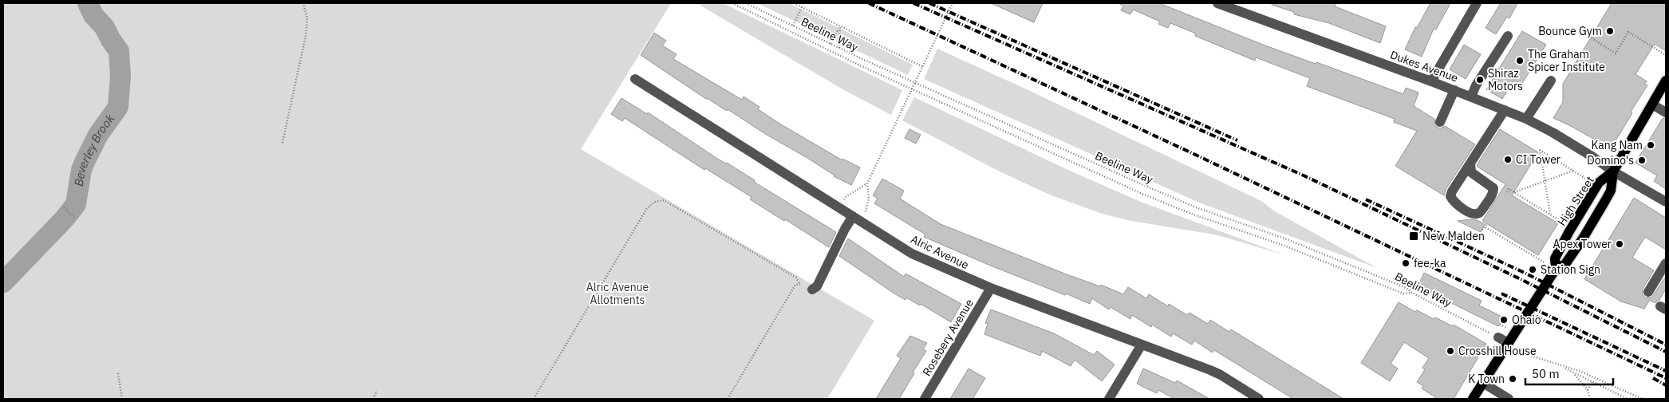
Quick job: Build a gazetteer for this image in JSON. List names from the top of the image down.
{
  "streets": {
    "main road": ["High Street"],
    "street": ["Dukes Avenue", "Alric Avenue", "Rosebery Avenue"],
    "path": ["Beeline Way"]
  },
  "crossings": [
    ["Dukes Avenue", "High Street"],
    ["Alric Avenue", "Rosebery Avenue"]
  ],
  "water": ["Beverley Brook"],
  "parks": ["Alric Avenue Allotments"],
  "places": {
    "other": [
      "Bounce Gym",
      "The Graham Spicer Institute",
      "Shiraz Motors",
      "Kang Nam",
      "CI Tower",
      "Domino's",
      "Apex Tower",
      "fee-ka",
      "Station Sign",
      "Ohaio",
      "Crosshill House",
      "K Town"
    ],
    "transit": ["New Malden"]
  },
  "scale_bar": "50 m"
}
